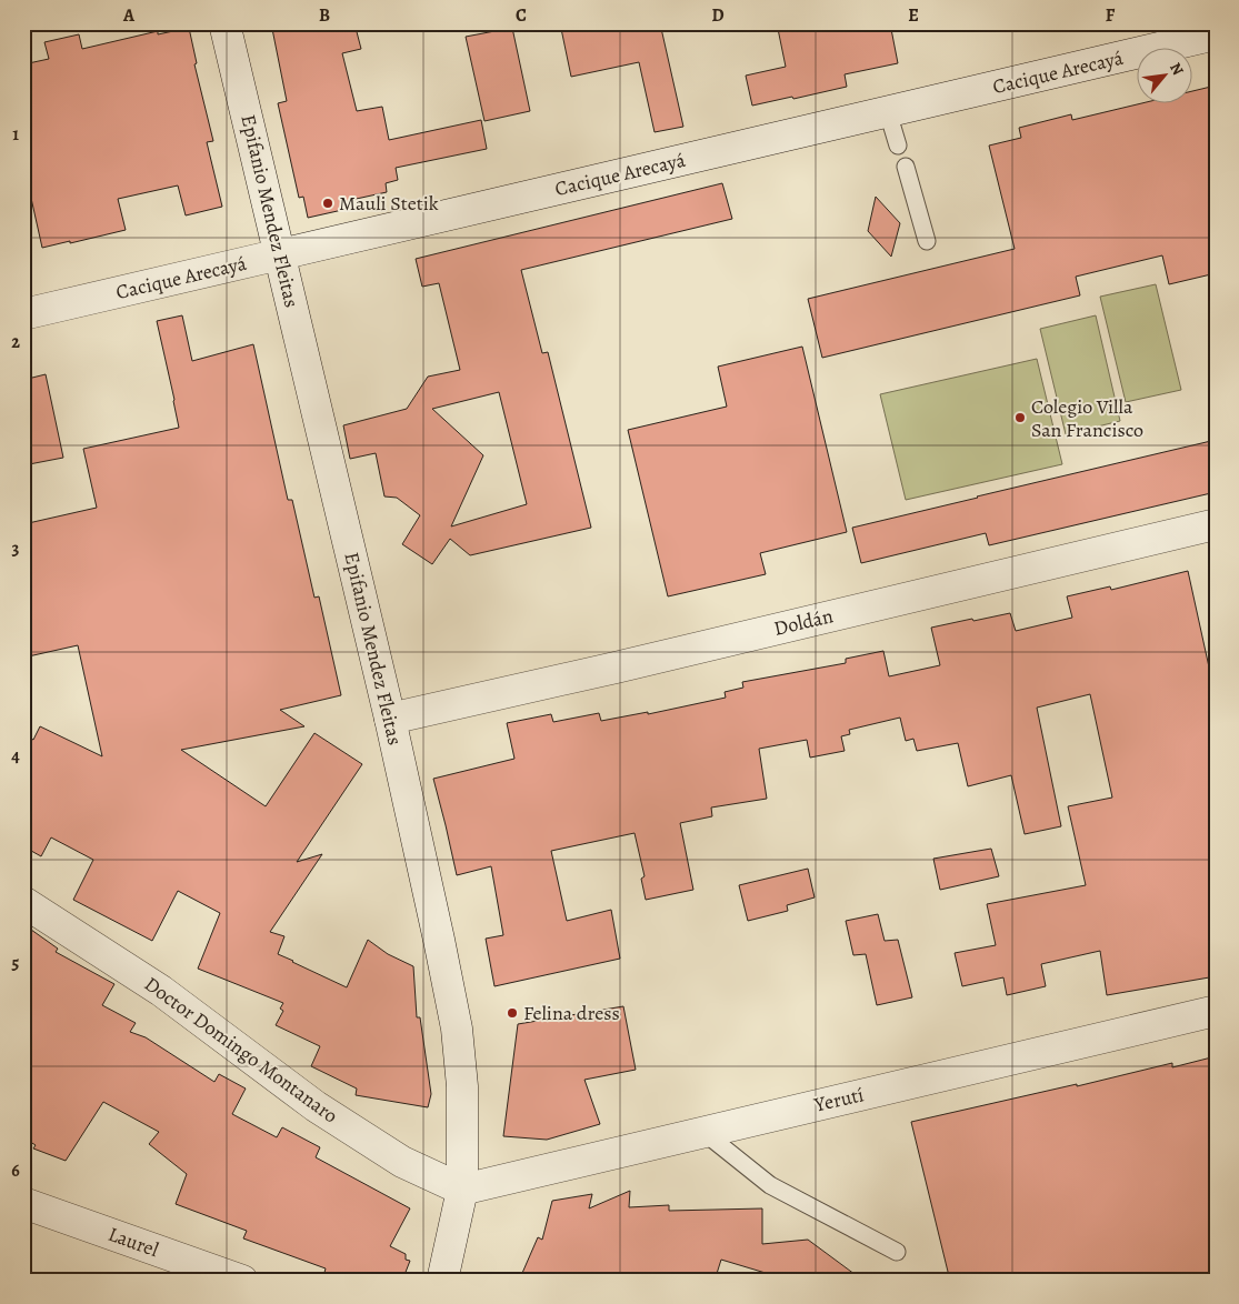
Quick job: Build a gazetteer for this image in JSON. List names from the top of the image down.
{
  "streets": {
    "street": [
      "Cacique Arecayá",
      "Epifanio Mendez Fleitas",
      "Doldán",
      "Doctor Domingo Montanaro",
      "Yerutí",
      "Laurel"
    ]
  },
  "crossings": [
    ["Cacique Arecayá", "Epifanio Mendez Fleitas"],
    ["Epifanio Mendez Fleitas", "Doldán"],
    ["Epifanio Mendez Fleitas", "Doctor Domingo Montanaro"],
    ["Epifanio Mendez Fleitas", "Yerutí"],
    ["Doctor Domingo Montanaro", "Yerutí"]
  ],
  "places": ["Mauli Stetik", "Colegio Villa San Francisco", "Felina dress"],
  "north": "top right",
  "grid": {
    "columns": [
      "A",
      "B",
      "C",
      "D",
      "E",
      "F"
    ],
    "rows": [
      "1",
      "2",
      "3",
      "4",
      "5",
      "6"
    ]
  }
}
